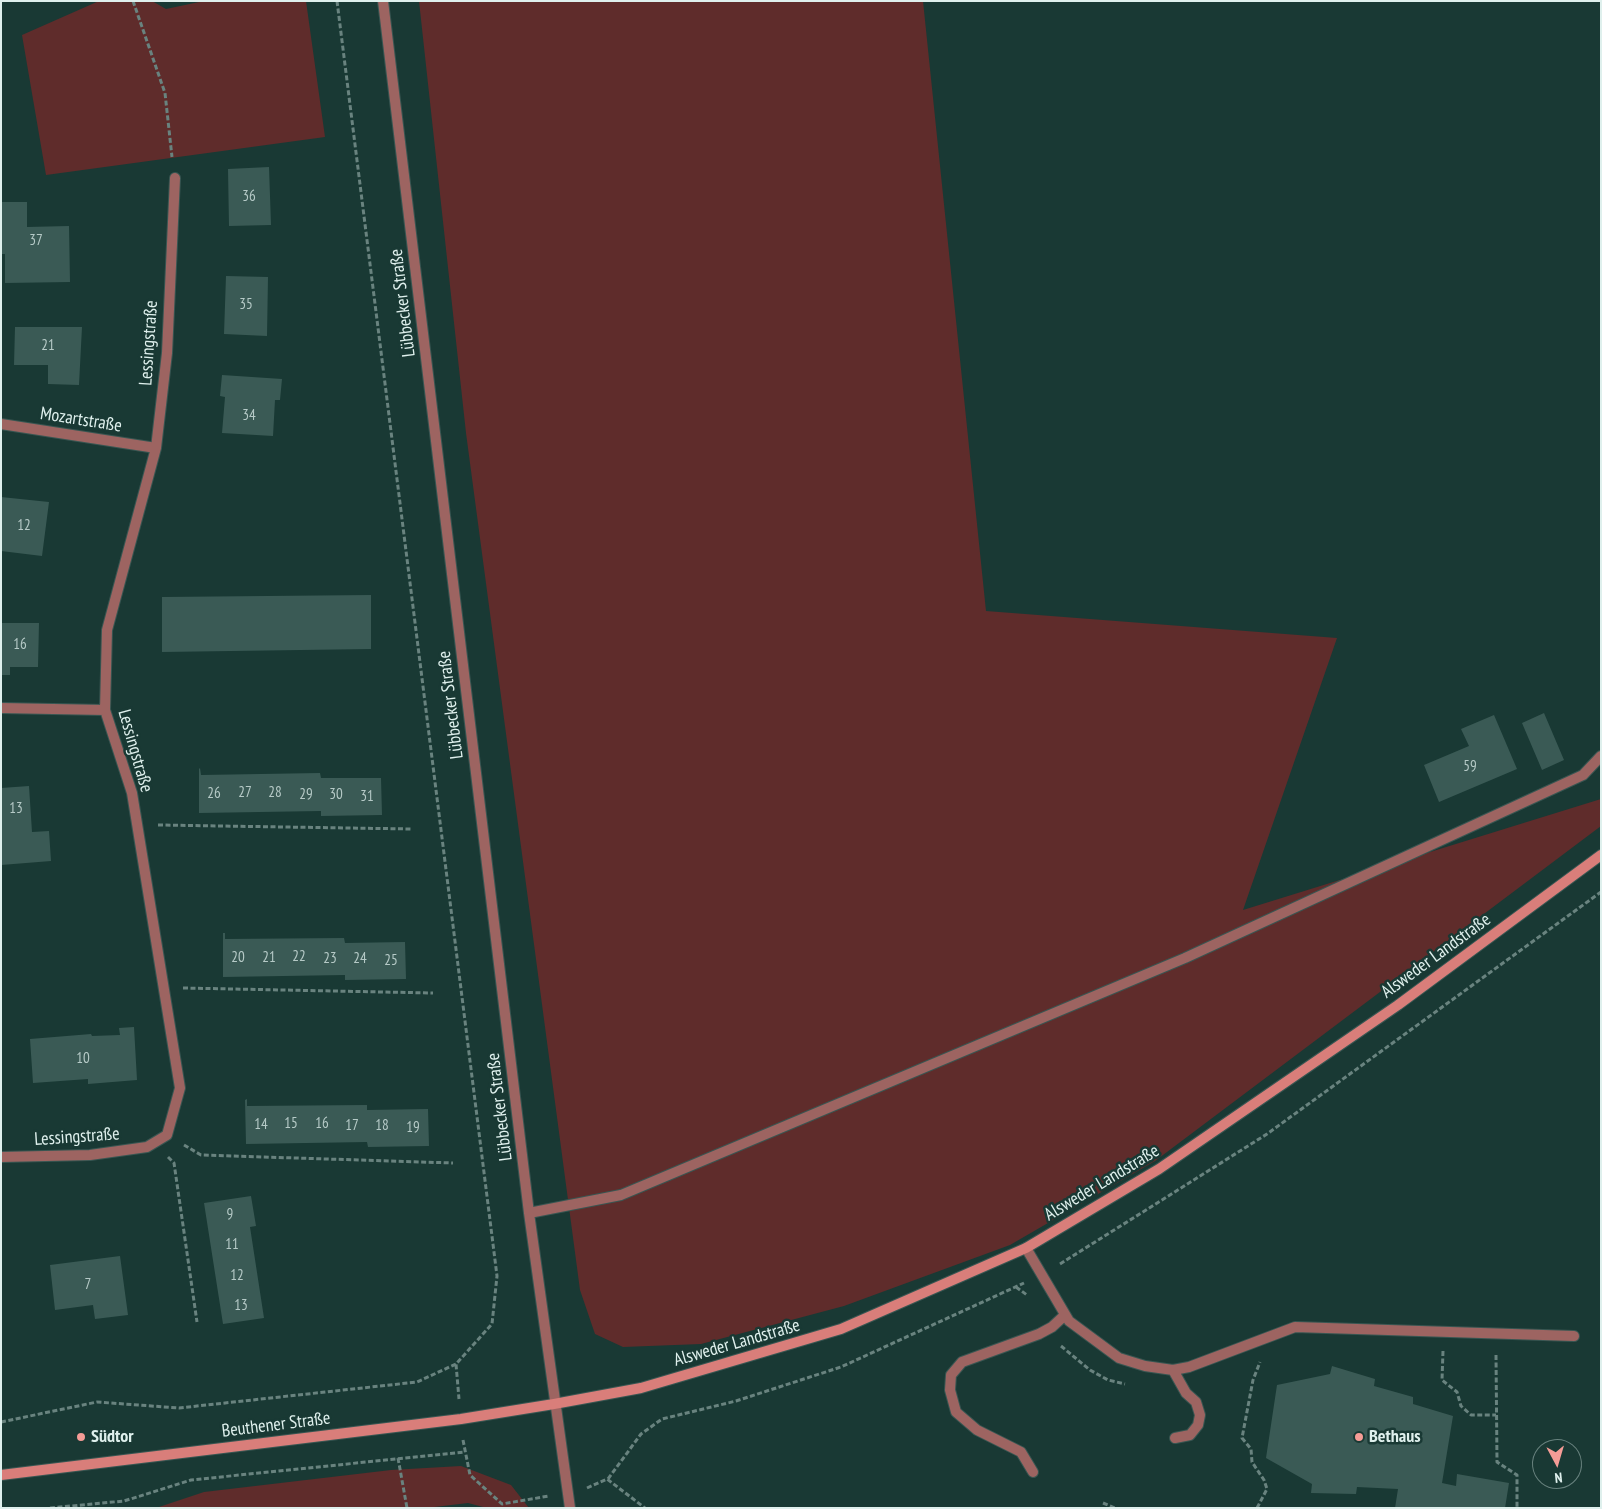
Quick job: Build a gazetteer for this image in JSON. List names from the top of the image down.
{
  "streets": {
    "main road": ["Alsweder Landstraße", "Beuthener Straße"],
    "street": ["Lübbecker Straße", "Lessingstraße", "Mozartstraße"]
  },
  "crossings": [
    ["Lübbecker Straße", "Alsweder Landstraße"],
    ["Lübbecker Straße", "Beuthener Straße"],
    ["Lessingstraße", "Mozartstraße"],
    ["Alsweder Landstraße", "Beuthener Straße"]
  ],
  "places": ["Südtor", "Bethaus"],
  "house_numbers": [
    "36",
    "37",
    "35",
    "21",
    "34",
    "12",
    "16",
    "59",
    "27",
    "28",
    "26",
    "29",
    "30",
    "31",
    "13",
    "22",
    "20",
    "21",
    "23",
    "24",
    "25",
    "10",
    "15",
    "16",
    "14",
    "17",
    "18",
    "19",
    "9",
    "11",
    "12",
    "7",
    "13"
  ],
  "north": "bottom"
}
